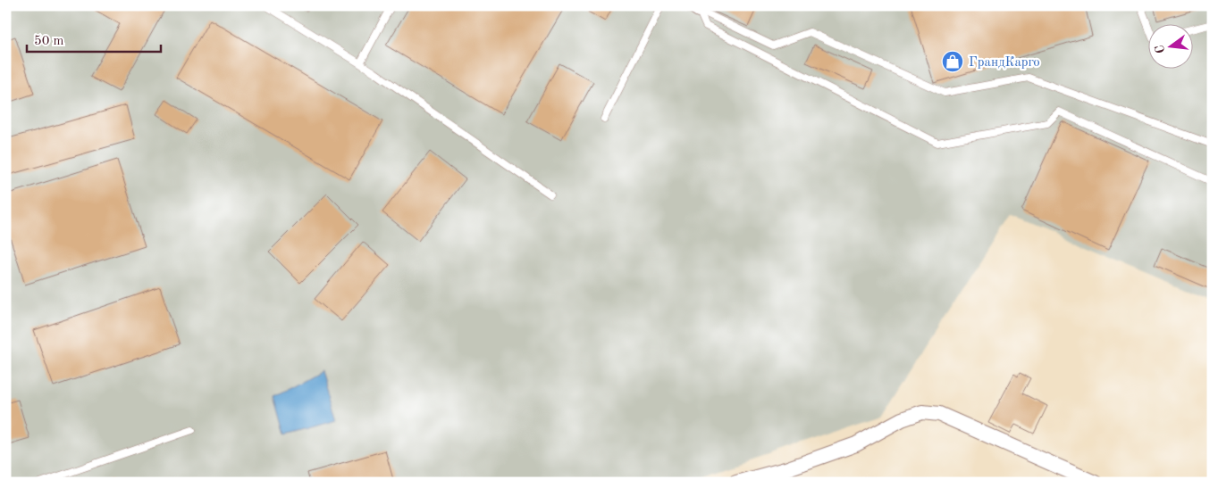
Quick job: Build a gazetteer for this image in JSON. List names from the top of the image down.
{
  "places": {
    "shop": ["ГрандКарго"]
  },
  "scale_bar": "50 m",
  "north": "left"
}
